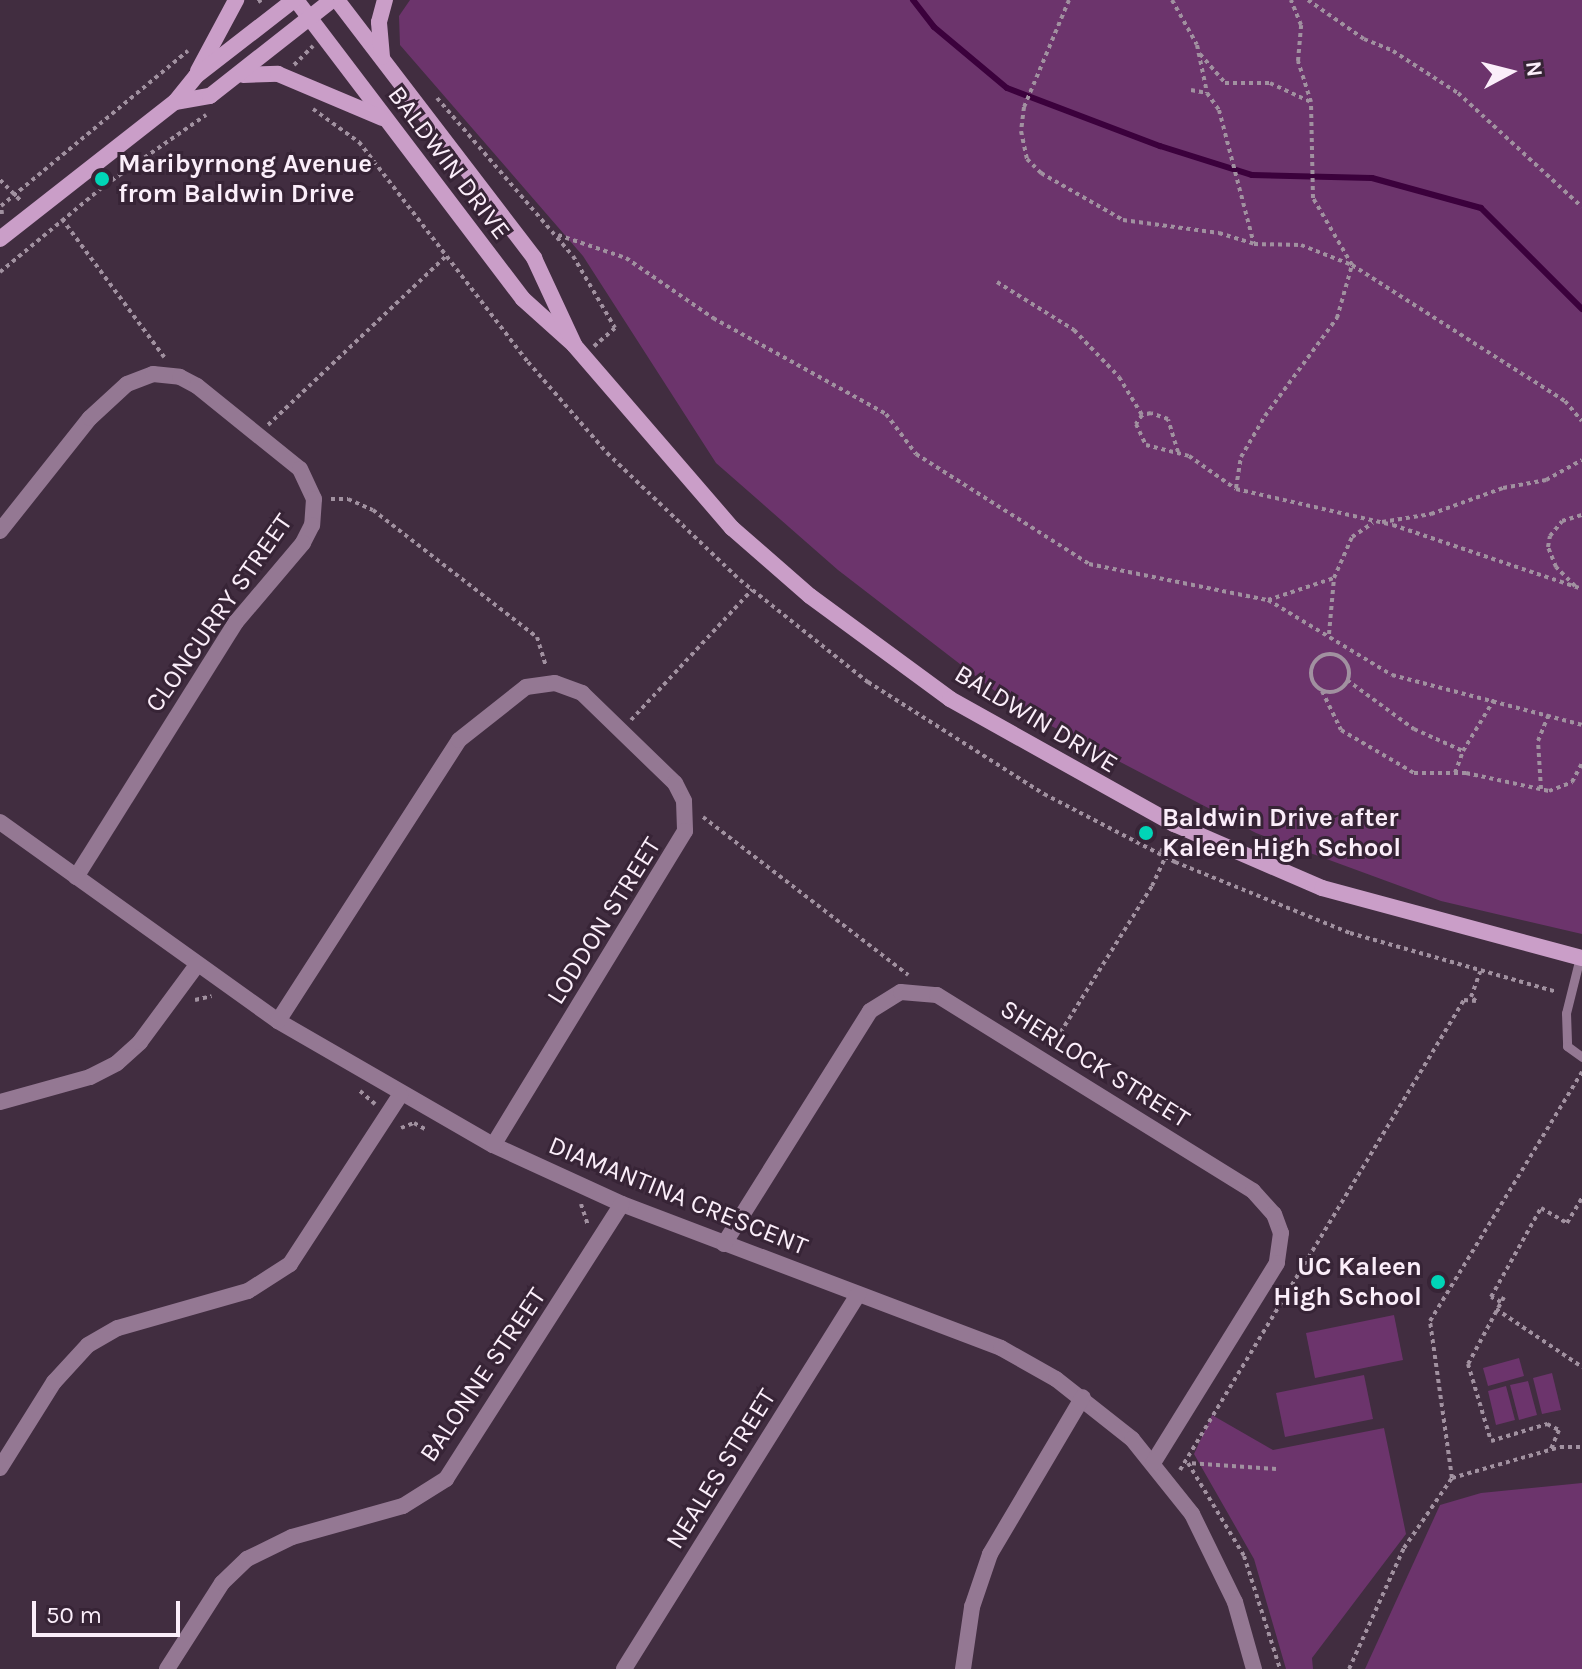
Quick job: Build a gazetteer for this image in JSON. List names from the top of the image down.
{
  "streets": {
    "main road": ["BALDWIN DRIVE"],
    "street": [
      "CLONCURRY STREET",
      "LODDON STREET",
      "SHERLOCK STREET",
      "DIAMANTINA CRESCENT",
      "BALONNE STREET",
      "NEALES STREET"
    ]
  },
  "crossings": [
    ["CLONCURRY STREET", "DIAMANTINA CRESCENT"],
    ["LODDON STREET", "DIAMANTINA CRESCENT"],
    ["SHERLOCK STREET", "DIAMANTINA CRESCENT"],
    ["DIAMANTINA CRESCENT", "BALONNE STREET"],
    ["DIAMANTINA CRESCENT", "NEALES STREET"]
  ],
  "places": ["Maribyrnong Avenue from Baldwin Drive", "Baldwin Drive after Kaleen High School", "UC Kaleen High School"],
  "scale_bar": "50 m",
  "north": "right"
}
